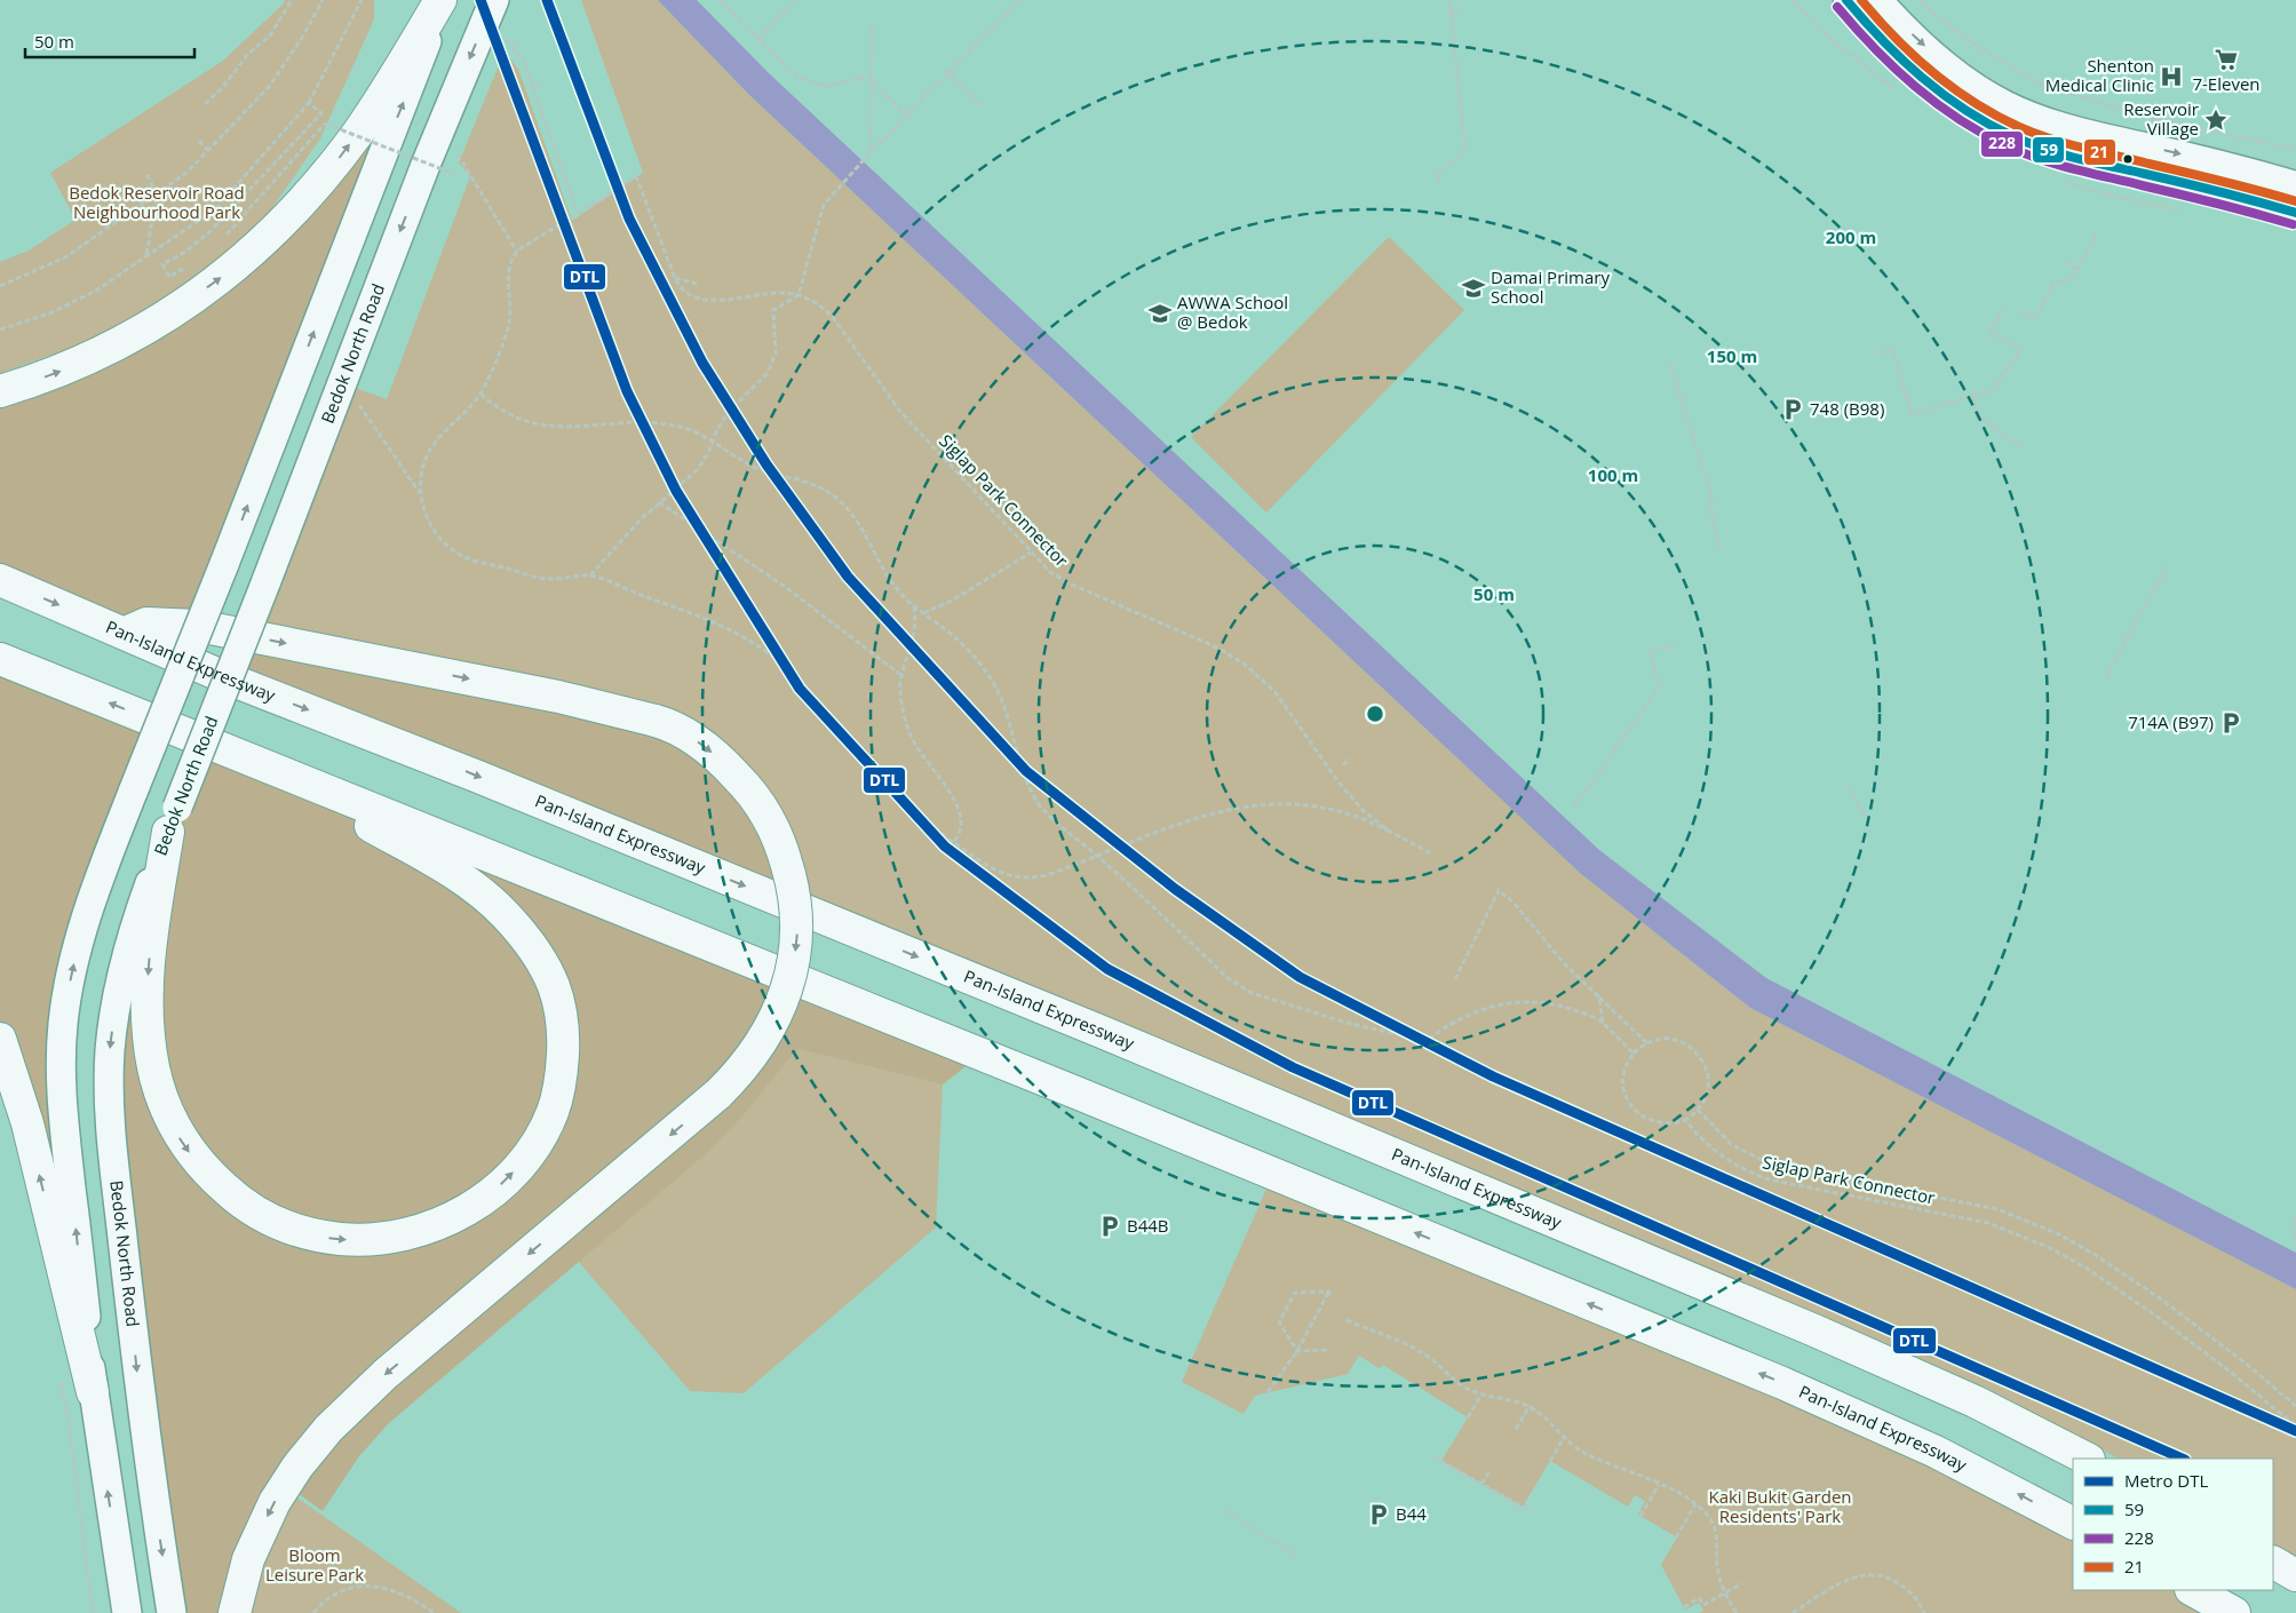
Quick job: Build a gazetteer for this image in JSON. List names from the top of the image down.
{
  "streets": {
    "highway": ["Pan-Island Expressway"],
    "main road": ["Bedok North Road"],
    "path": ["Siglap Park Connector"]
  },
  "parks": ["Bedok Reservoir Road Neighbourhood Park", "Kaki Bukit Garden Residents' Park", "Bloom Leisure Park"],
  "places": {
    "supermarket": ["7-Eleven"],
    "hospital": ["Shenton Medical Clinic"],
    "place": ["Reservoir Village"],
    "school or university": ["Damai Primary School", "AWWA School @ Bedok"],
    "parking": [
      "748 (B98)",
      "714A (B97)",
      "B44B",
      "B44"
    ]
  },
  "lines": [
    "metro line DTL",
    "transit line 59",
    "transit line 21",
    "transit line 228"
  ],
  "legend": [
    "Metro DTL",
    "59",
    "228",
    "21"
  ],
  "scale_bar": "50 m",
  "rings": [
    "200 m",
    "150 m",
    "100 m",
    "50 m"
  ]
}
